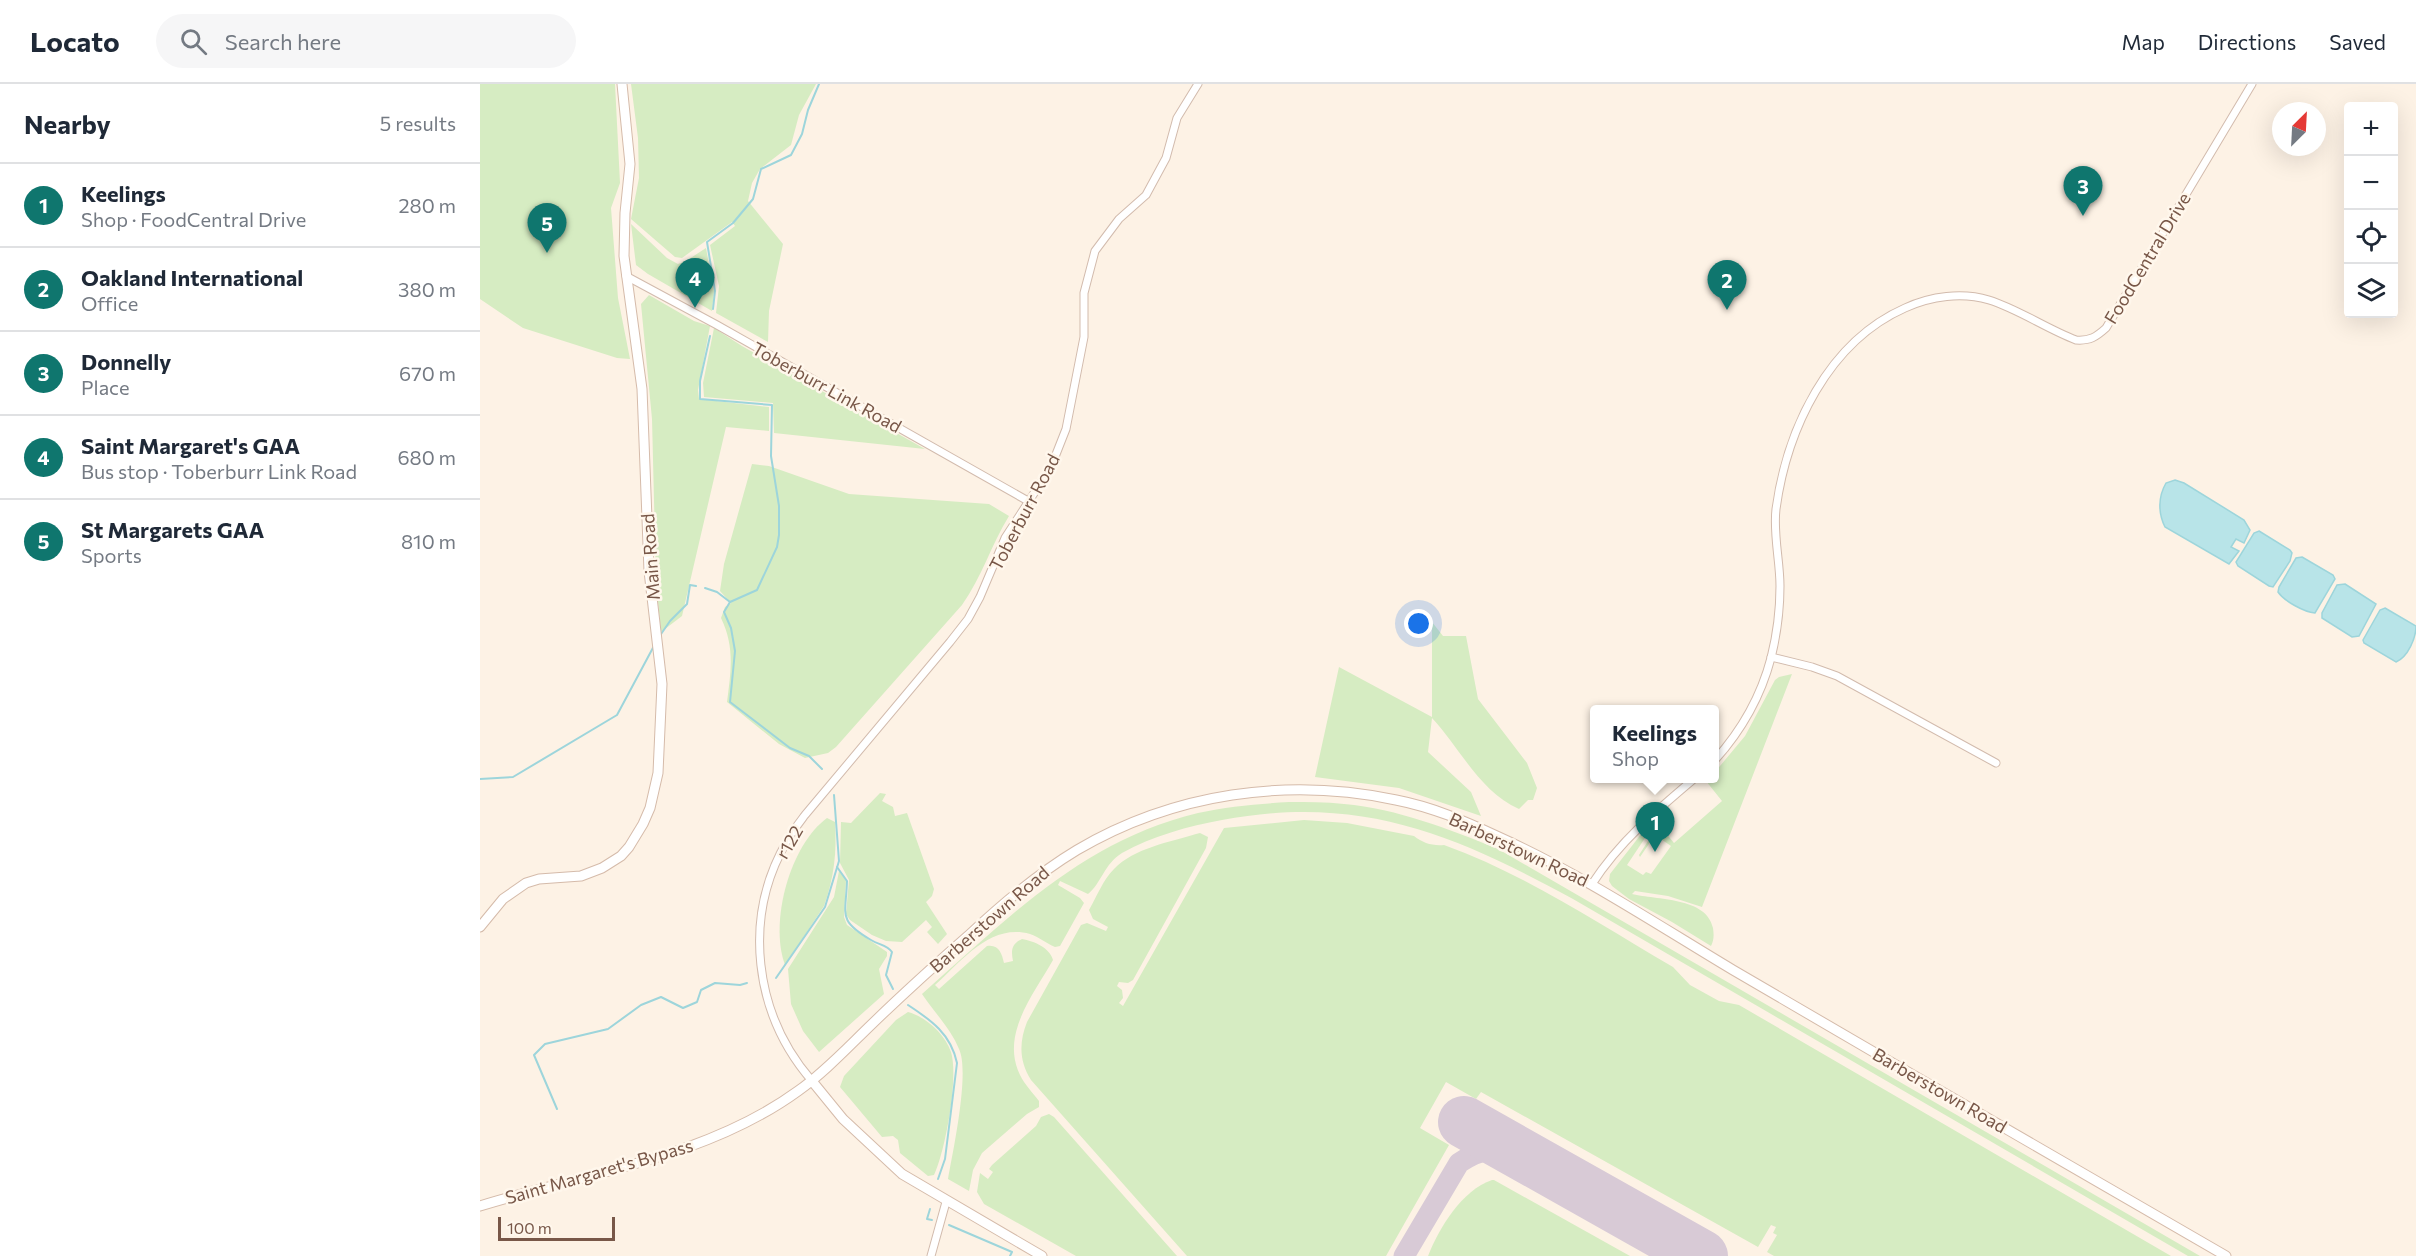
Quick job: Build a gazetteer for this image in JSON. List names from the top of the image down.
{
  "streets": {
    "main road": ["Main Road", "Barberstown Road", "Saint Margaret's Bypass"],
    "street": [
      "FoodCentral Drive",
      "Toberburr Link Road",
      "Toberburr Road",
      "r122"
    ]
  },
  "crossings": [
    ["Toberburr Link Road", "Toberburr Road"],
    ["Toberburr Link Road", "Main Road"],
    ["Toberburr Road", "r122"],
    ["r122", "Barberstown Road"],
    ["r122", "Saint Margaret's Bypass"],
    ["Barberstown Road", "Saint Margaret's Bypass"]
  ],
  "scale_bar": "100 m",
  "north": "top right",
  "page": {
    "header": "Locato",
    "search": "Search here",
    "nav": ["Map", "Directions", "Saved"],
    "heading": ["Nearby", "5 results"],
    "map_buttons": ["+", "−"],
    "list": [
      {
        "mark": "1",
        "name": "Keelings",
        "note": "Shop · FoodCentral Drive",
        "value": "280 m"
      },
      {
        "mark": "2",
        "name": "Oakland International",
        "note": "Office",
        "value": "380 m"
      },
      {
        "mark": "3",
        "name": "Donnelly",
        "note": "Place",
        "value": "670 m"
      },
      {
        "mark": "4",
        "name": "Saint Margaret's GAA",
        "note": "Bus stop · Toberburr Link Road",
        "value": "680 m"
      },
      {
        "mark": "5",
        "name": "St Margarets GAA",
        "note": "Sports",
        "value": "810 m"
      }
    ],
    "pins": [
      "3",
      "5",
      "4",
      "2",
      "1"
    ],
    "popup": ["Keelings", "Shop"],
    "scale": "100 m"
  }
}
